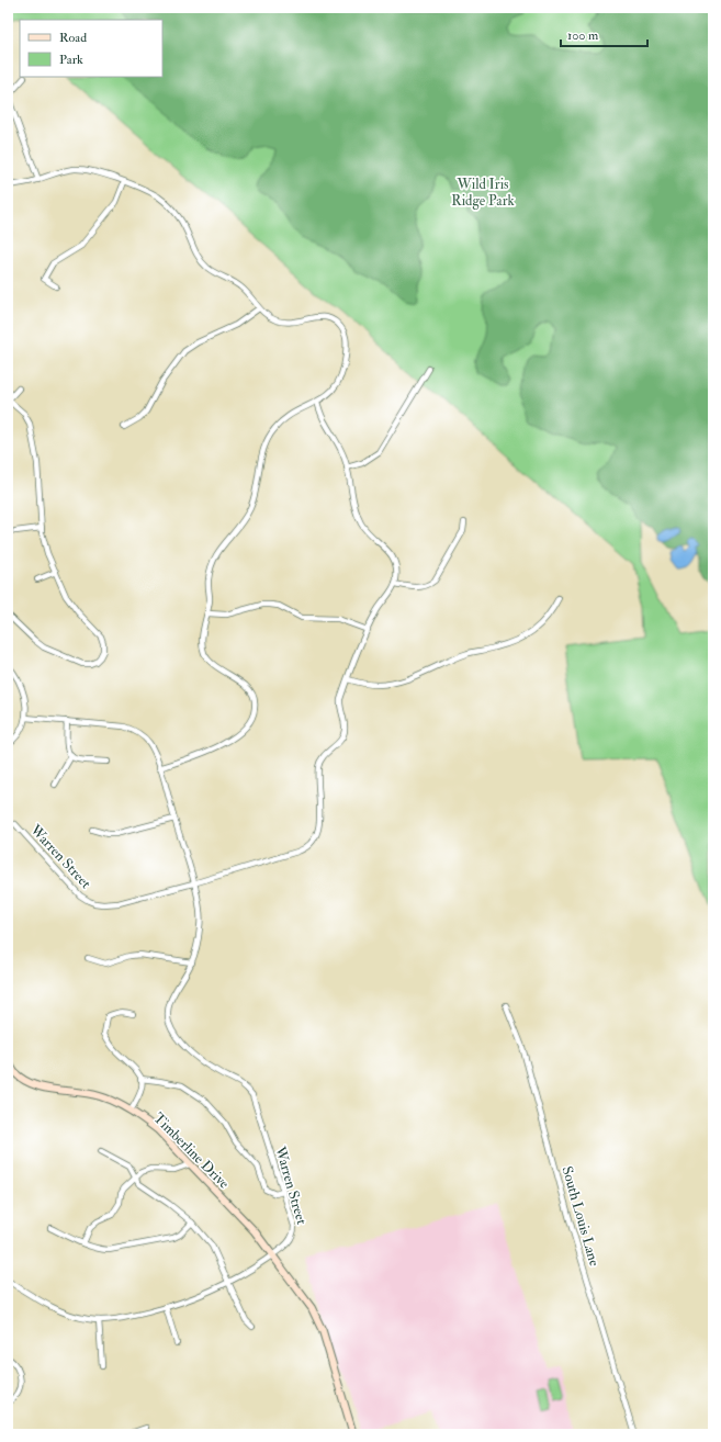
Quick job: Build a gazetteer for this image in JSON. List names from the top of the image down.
{
  "streets": {
    "street": ["Warren Street", "Timberline Drive", "South Louis Lane"]
  },
  "crossings": [
    ["Warren Street", "Timberline Drive"]
  ],
  "parks": ["Wild Iris Ridge Park"],
  "legend": ["Road", "Park"],
  "scale_bar": "100 m"
}
